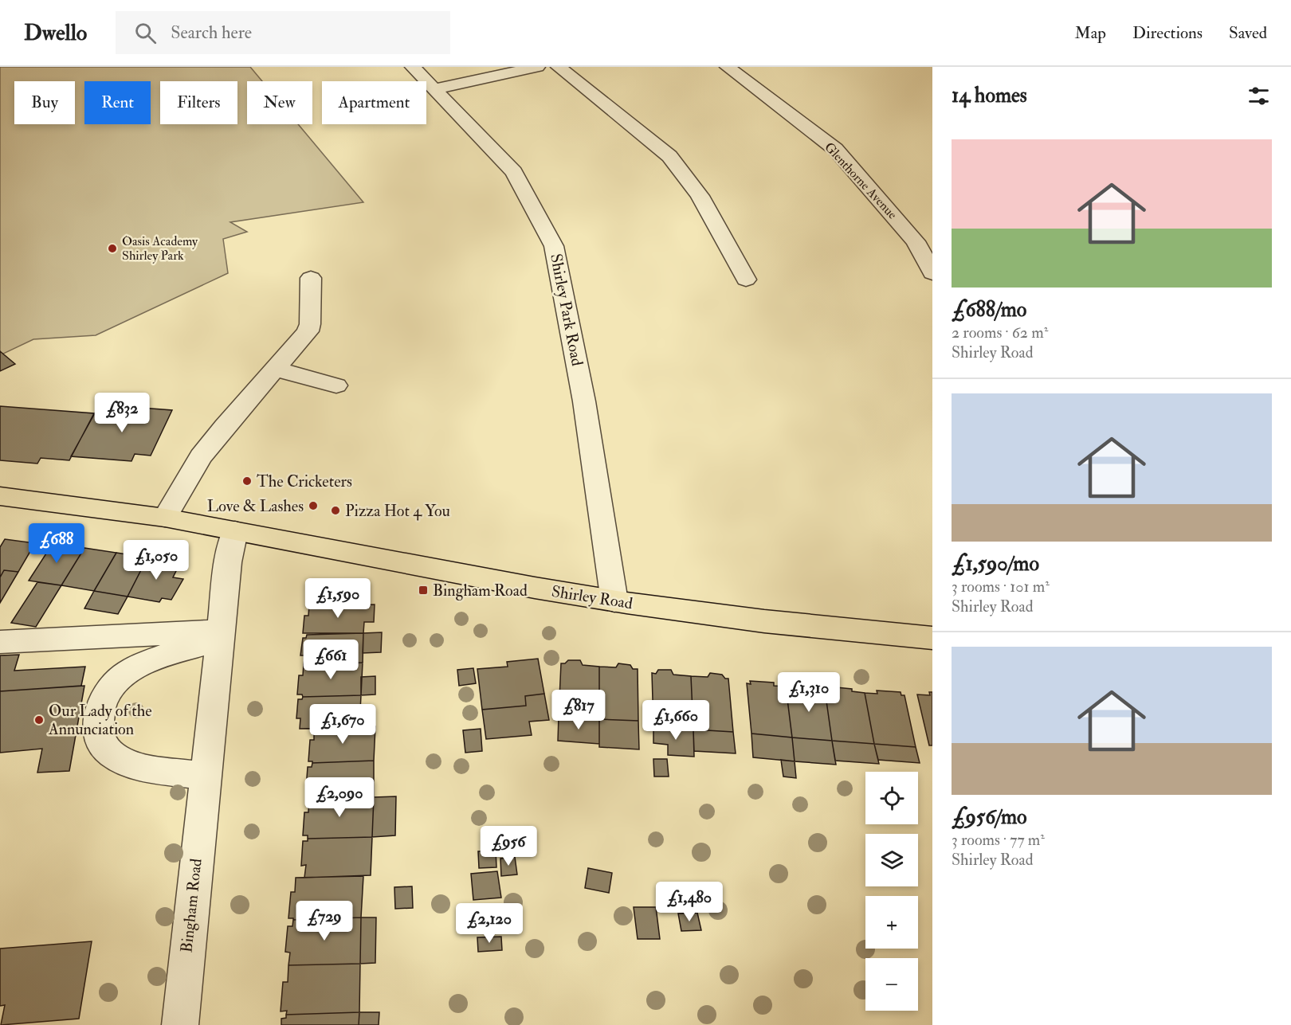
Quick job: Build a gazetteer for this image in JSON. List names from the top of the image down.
{
  "streets": {
    "main road": ["Shirley Road"],
    "street": ["Glenthorne Avenue", "Shirley Park Road", "Bingham Road"]
  },
  "crossings": [
    ["Shirley Park Road", "Shirley Road"],
    ["Shirley Road", "Bingham Road"]
  ],
  "places": {
    "other": [
      "Oasis Academy Shirley Park",
      "The Cricketers",
      "Love & Lashes",
      "Pizza Hot 4 You",
      "Our Lady of the Annunciation"
    ],
    "transit": ["Bingham Road"]
  },
  "page": {
    "header": "Dwello",
    "search": "Search here",
    "nav": ["Map", "Directions", "Saved"],
    "heading": "14 homes",
    "chip": [
      "Buy",
      "Rent",
      "Filters",
      "New",
      "Apartment"
    ],
    "list": [
      {
        "name": "£688/mo",
        "note": "2 rooms · 62 m² · Shirley Road"
      },
      {
        "name": "£1,590/mo",
        "note": "3 rooms · 101 m² · Shirley Road"
      },
      {
        "name": "£956/mo",
        "note": "3 rooms · 77 m² · Shirley Road"
      }
    ],
    "price": [
      "£832",
      "£688",
      "£1,050",
      "£1,590",
      "£661",
      "£1,310",
      "£817",
      "£1,660",
      "£1,670",
      "£2,090",
      "£956",
      "£1,480",
      "£729",
      "£2,120"
    ],
    "map_buttons": ["+", "−"]
  }
}
